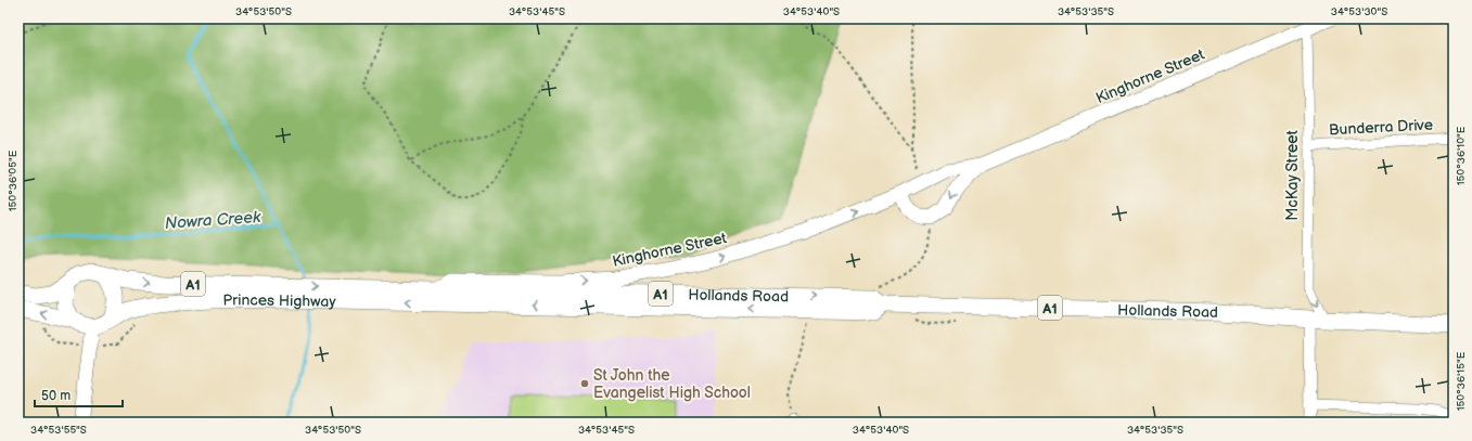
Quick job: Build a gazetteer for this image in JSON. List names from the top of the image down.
{
  "streets": {
    "highway": ["A1", "Hollands Road", "Princes Highway"],
    "main road": ["Kinghorne Street"],
    "street": ["Bunderra Drive", "McKay Street"]
  },
  "crossings": [
    ["Kinghorne Street", "McKay Street"],
    ["Kinghorne Street", "Hollands Road"],
    ["Kinghorne Street", "Princes Highway"],
    ["Bunderra Drive", "McKay Street"],
    ["McKay Street", "Hollands Road"],
    ["A1", "Princes Highway"],
    ["Hollands Road", "Princes Highway"]
  ],
  "one_way": ["McKay Street"],
  "water": ["Nowra Creek"],
  "places": ["St John the Evangelist High School"],
  "scale_bar": "50 m",
  "coordinates": [
    "34°53'50\"S",
    "34°53'45\"S",
    "34°53'40\"S",
    "34°53'35\"S",
    "34°53'30\"S",
    "150°36'10\"E",
    "150°36'05\"E",
    "150°36'15\"E",
    "34°53'55\"S"
  ]
}
